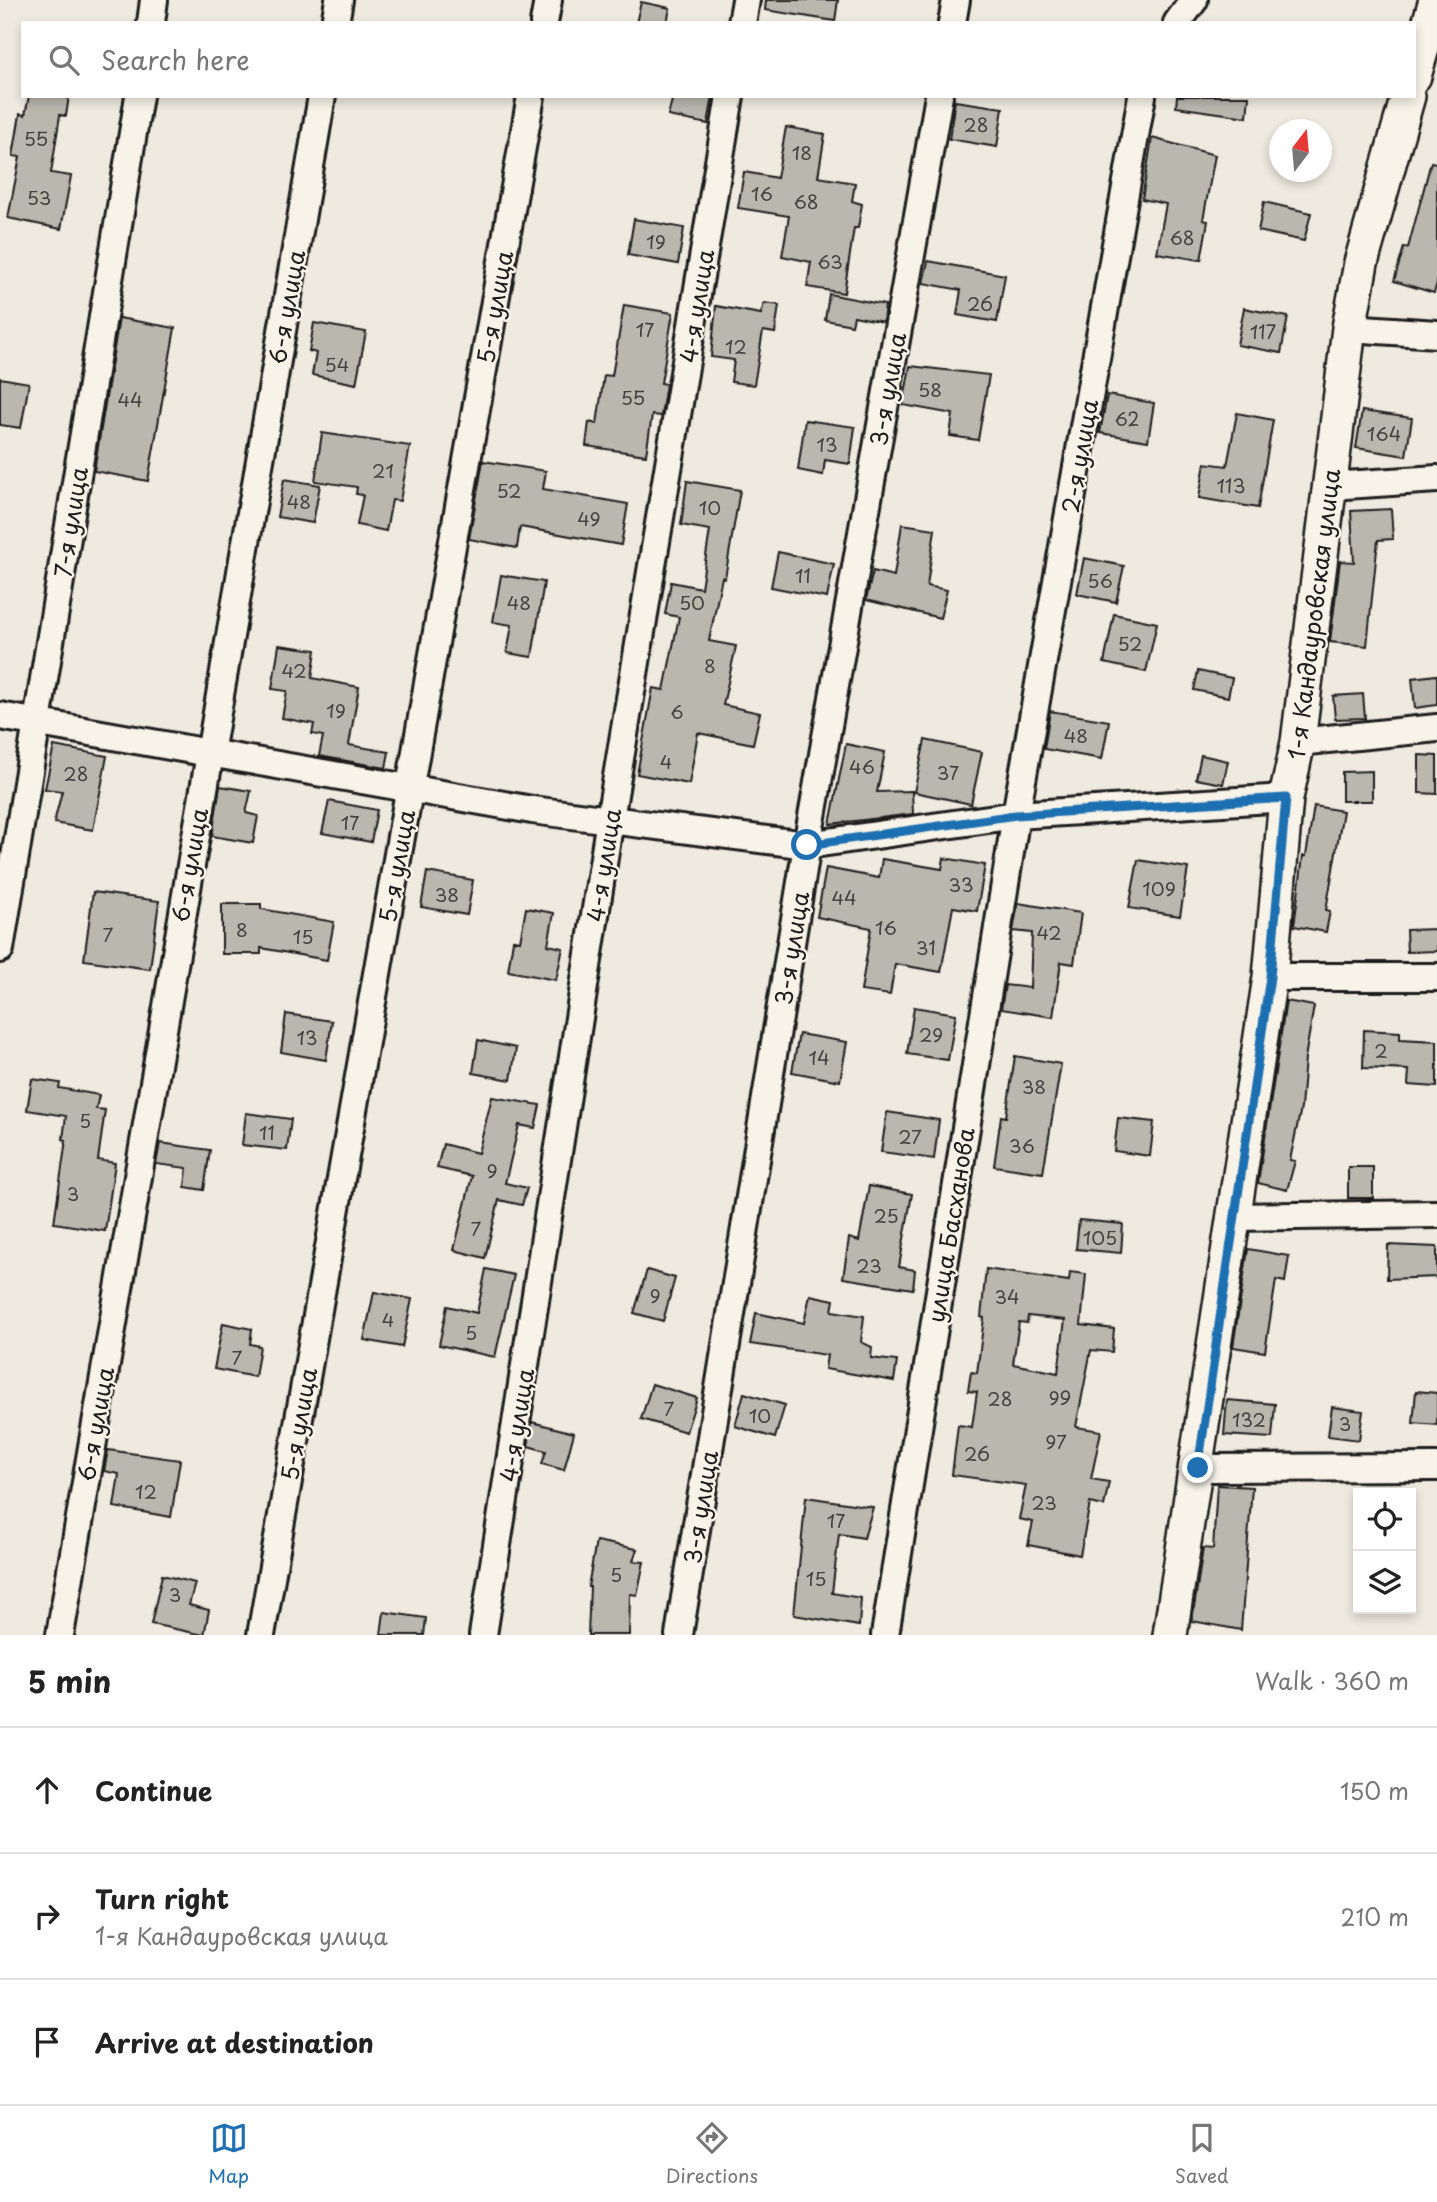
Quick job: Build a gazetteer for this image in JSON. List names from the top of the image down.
{
  "streets": {
    "street": [
      "4-я улица",
      "6-я улица",
      "5-я улица",
      "3-я улица",
      "2-я улица",
      "7-я улица",
      "1-я Кандауровская улица",
      "улица Басханова"
    ]
  },
  "crossings": [
    ["2-я улица", "улица Басханова"]
  ],
  "house_numbers": [
    "28",
    "55",
    "18",
    "16",
    "53",
    "68",
    "68",
    "19",
    "63",
    "26",
    "17",
    "117",
    "12",
    "54",
    "58",
    "55",
    "44",
    "62",
    "164",
    "13",
    "21",
    "113",
    "52",
    "48",
    "10",
    "49",
    "11",
    "56",
    "48",
    "50",
    "52",
    "8",
    "42",
    "19",
    "6",
    "48",
    "4",
    "46",
    "37",
    "28",
    "17",
    "33",
    "109",
    "38",
    "44",
    "16",
    "8",
    "42",
    "7",
    "15",
    "31",
    "29",
    "13",
    "2",
    "14",
    "38",
    "5",
    "11",
    "27",
    "36",
    "9",
    "3",
    "25",
    "7",
    "105",
    "23",
    "9",
    "34",
    "4",
    "5",
    "7",
    "99",
    "28",
    "7",
    "10",
    "132",
    "3",
    "97",
    "26",
    "12",
    "23",
    "17",
    "5",
    "15",
    "3"
  ],
  "north": "top",
  "page": {
    "search": "Search here",
    "heading": ["5 min", "Walk · 360 m"],
    "list": [
      ["Continue", "150 m"],
      ["Turn right", "1-я Кандауровская улица", "210 m"],
      "Arrive at destination"
    ],
    "nav": ["Map", "Directions", "Saved"]
  }
}
